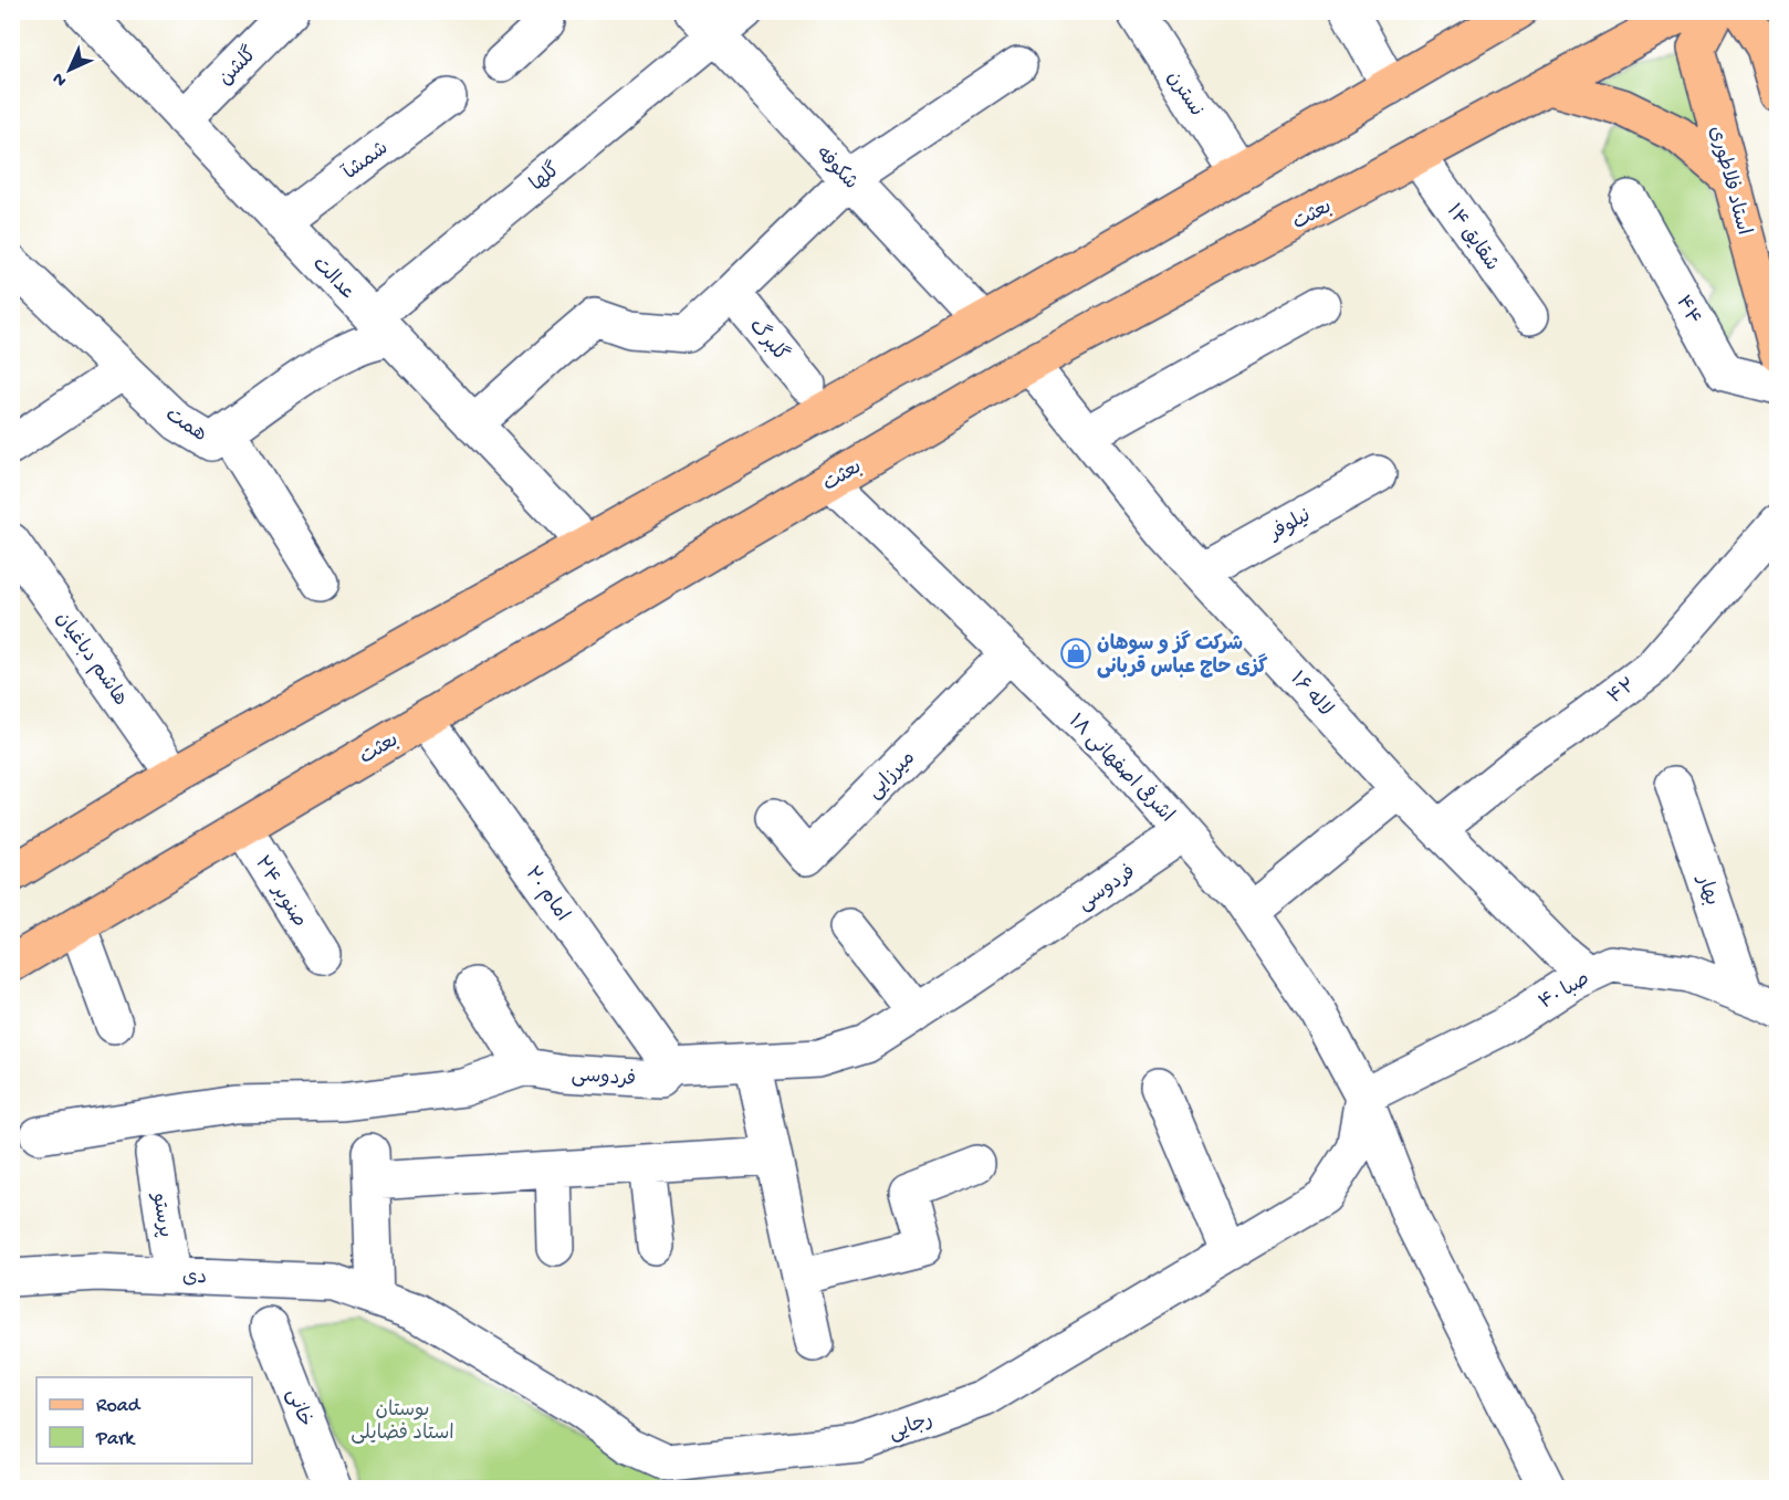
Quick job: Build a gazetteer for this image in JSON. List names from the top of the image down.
{
  "streets": {
    "main road": ["استاد فلاطوری", "بعثت"],
    "street": [
      "گلشن",
      "نسترن",
      "شمشآ",
      "شکوفه",
      "گلها",
      "شقایق ۱۴",
      "عدالت",
      "۴۴",
      "گلبرگ",
      "همت",
      "نیلوفر",
      "هاشم دباغیان",
      "۴۲",
      "لاله ۱۶",
      "اشرفی اصفهانی ۱۸",
      "میرزایی",
      "فردوسی",
      "بهار",
      "صنوبر ۲۴",
      "امام ۲۰",
      "صبا ۴۰",
      "پرستو",
      "دی",
      "خانی",
      "رجایی"
    ]
  },
  "crossings": [
    ["گلشن", "عدالت"],
    ["شمشآ", "عدالت"],
    ["شکوفه", "گلها"],
    ["گلها", "عدالت"],
    ["گلها", "همت"],
    ["بعثت", "شقایق ۱۴"],
    ["بعثت", "لاله ۱۶"],
    ["بعثت", "اشرفی اصفهانی ۱۸"],
    ["بعثت", "صنوبر ۲۴"],
    ["بعثت", "امام ۲۰"],
    ["عدالت", "همت"],
    ["نیلوفر", "لاله ۱۶"],
    ["۴۲", "لاله ۱۶"],
    ["لاله ۱۶", "صبا ۴۰"],
    ["اشرفی اصفهانی ۱۸", "میرزایی"],
    ["اشرفی اصفهانی ۱۸", "فردوسی"],
    ["اشرفی اصفهانی ۱۸", "صبا ۴۰"],
    ["اشرفی اصفهانی ۱۸", "رجایی"],
    ["فردوسی", "امام ۲۰"],
    ["بهار", "صبا ۴۰"],
    ["صبا ۴۰", "رجایی"],
    ["پرستو", "دی"],
    ["دی", "رجایی"]
  ],
  "parks": ["بوستان استاد فضایلی"],
  "places": {
    "shop": ["شرکت گز و سوهان گزی حاج عباس قربانی"]
  },
  "legend": ["Road", "Park"],
  "north": "bottom left"
}
